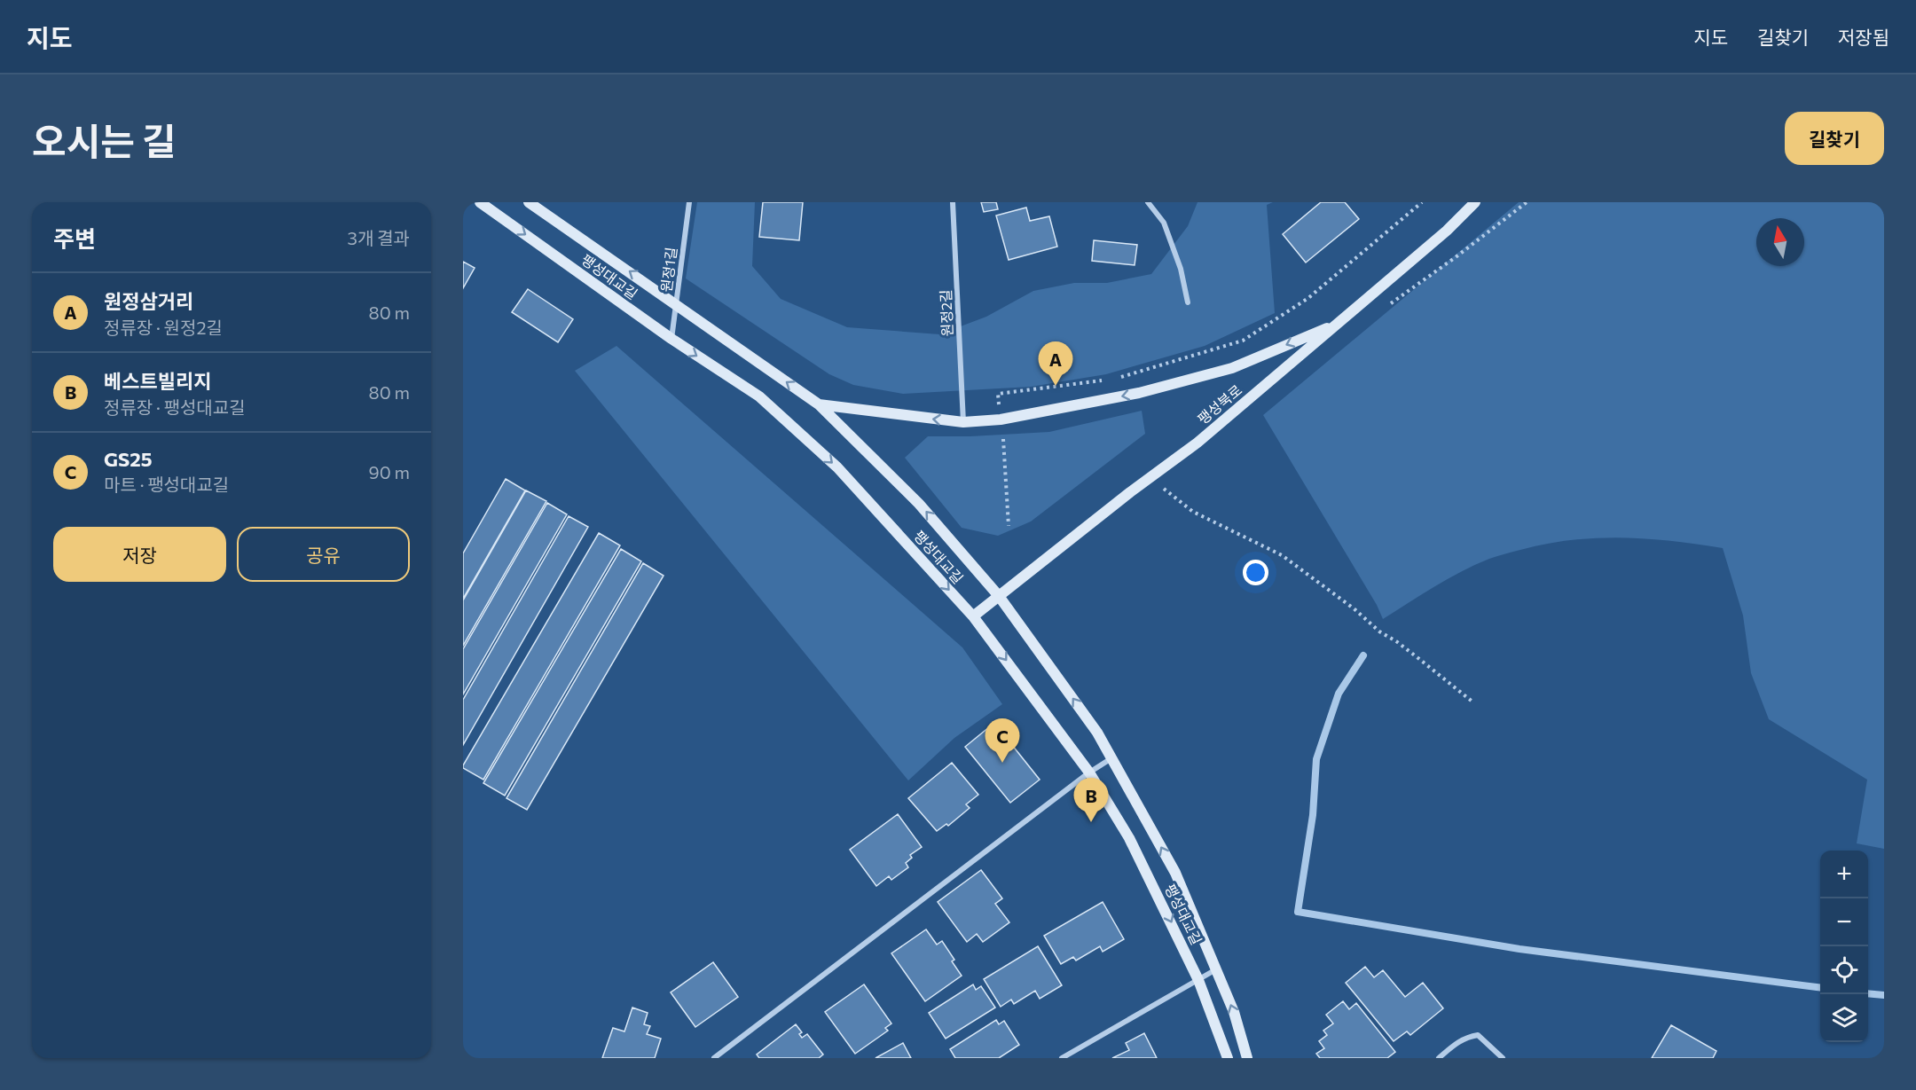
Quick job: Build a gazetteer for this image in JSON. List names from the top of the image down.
{
  "streets": {
    "main road": ["팽성대교길", "팽성북로"],
    "street": ["원정1길", "원정2길"]
  },
  "crossings": [
    ["원정1길", "팽성대교길"],
    ["팽성대교길", "팽성북로"]
  ],
  "north": "top",
  "page": {
    "header": "지도",
    "nav": ["지도", "길찾기", "저장됨"],
    "title": "오시는 길",
    "buttons": [
      "길찾기",
      ["저장", "공유"]
    ],
    "heading": ["주변", "3개 결과"],
    "list": [
      {
        "mark": "A",
        "name": "원정삼거리",
        "note": "정류장 · 원정2길",
        "value": "80 m"
      },
      {
        "mark": "B",
        "name": "베스트빌리지",
        "note": "정류장 · 팽성대교길",
        "value": "80 m"
      },
      {
        "mark": "C",
        "name": "GS25",
        "note": "마트 · 팽성대교길",
        "value": "90 m"
      }
    ],
    "pins": ["A", "C", "B"],
    "map_buttons": ["+", "−"]
  }
}
